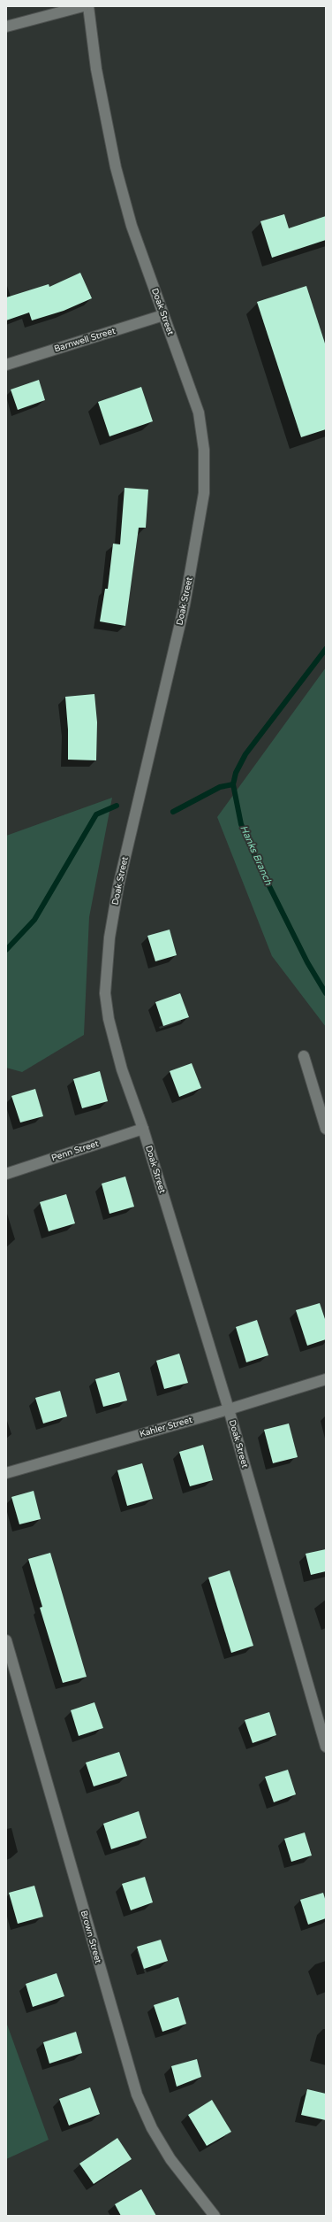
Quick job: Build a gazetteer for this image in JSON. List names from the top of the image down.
{
  "streets": {
    "street": [
      "Doak Street",
      "Barnwell Street",
      "Penn Street",
      "Kahler Street",
      "Brown Street"
    ]
  },
  "crossings": [
    ["Doak Street", "Barnwell Street"],
    ["Doak Street", "Penn Street"],
    ["Doak Street", "Kahler Street"]
  ],
  "water": ["Hanks Branch"]
}
